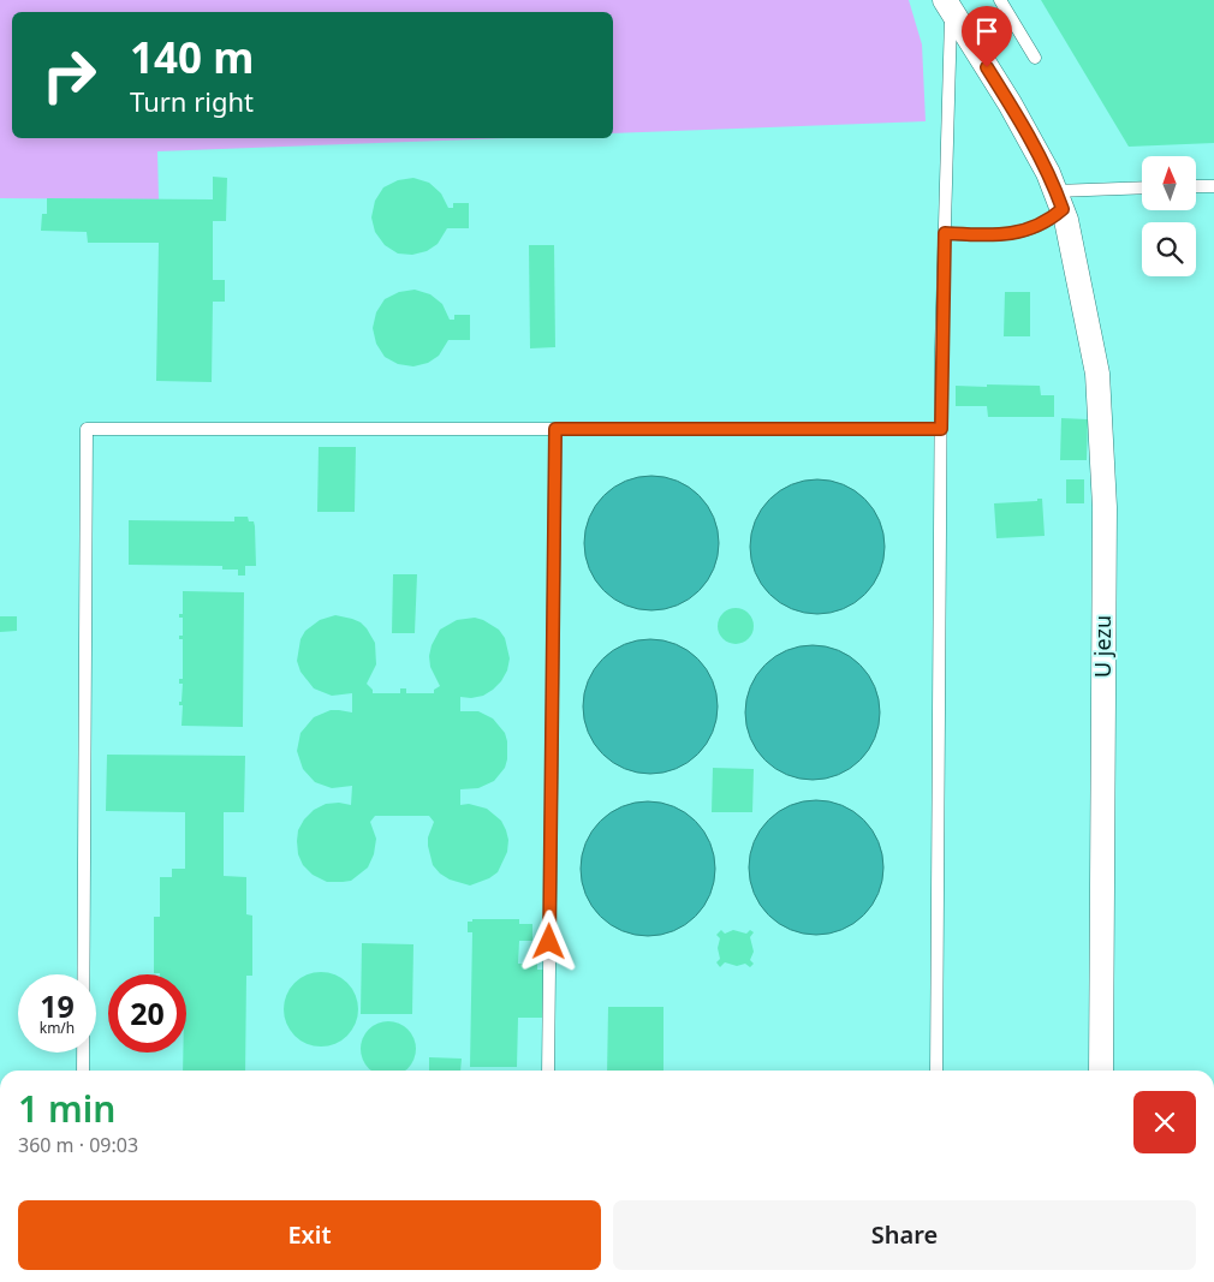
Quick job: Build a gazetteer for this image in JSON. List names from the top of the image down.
{
  "streets": {
    "street": ["U jezu"]
  },
  "north": "top",
  "page": {
    "turn": ["140 m", "Turn right"],
    "speed": "19 km/h",
    "limit": "20",
    "heading": ["1 min", "360 m · 09:03"],
    "buttons": ["Exit", "Share"]
  }
}
